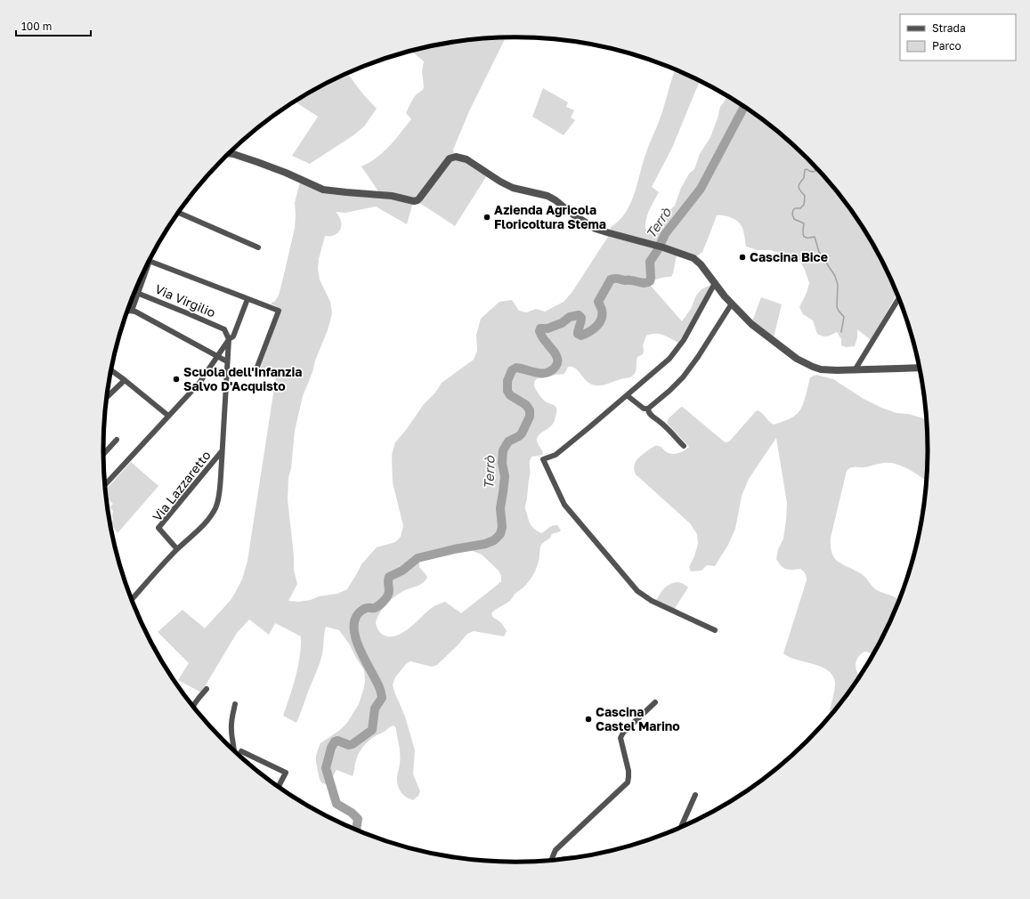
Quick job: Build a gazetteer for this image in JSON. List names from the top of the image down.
{
  "streets": {
    "street": ["Via Virgilio", "Via Lazzaretto"]
  },
  "water": ["Terrò"],
  "places": [
    "Azienda Agricola Floricoltura Stema",
    "Cascina Bice",
    "Scuola dell'Infanzia Salvo D'Acquisto",
    "Cascina Castel Marino"
  ],
  "legend": ["Strada", "Parco"],
  "scale_bar": "100 m"
}
